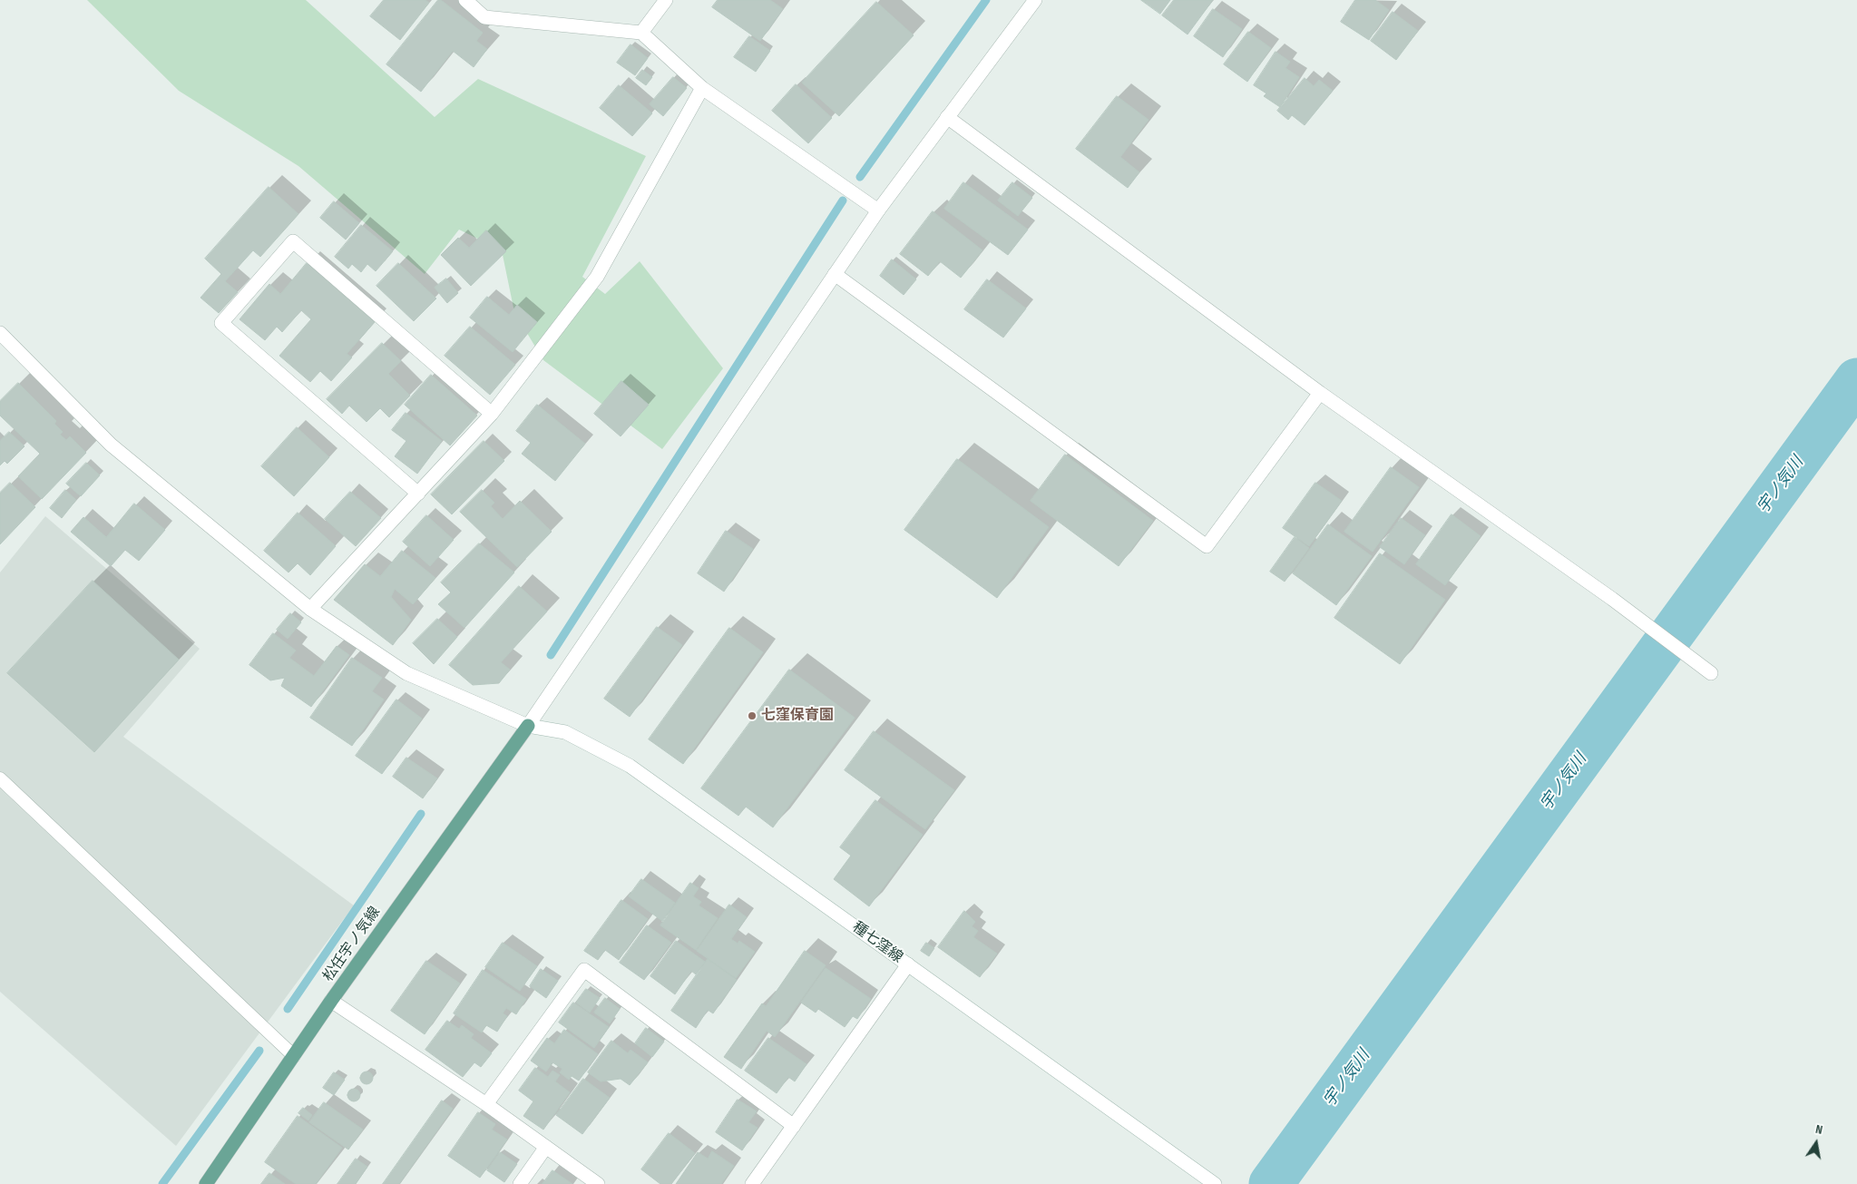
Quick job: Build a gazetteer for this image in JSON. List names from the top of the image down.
{
  "streets": {
    "main road": ["松任宇ノ気線"],
    "street": ["種七窪線"]
  },
  "crossings": [
    ["種七窪線", "松任宇ノ気線"]
  ],
  "water": ["宇ノ気川"],
  "places": ["七窪保育園"],
  "north": "top"
}
